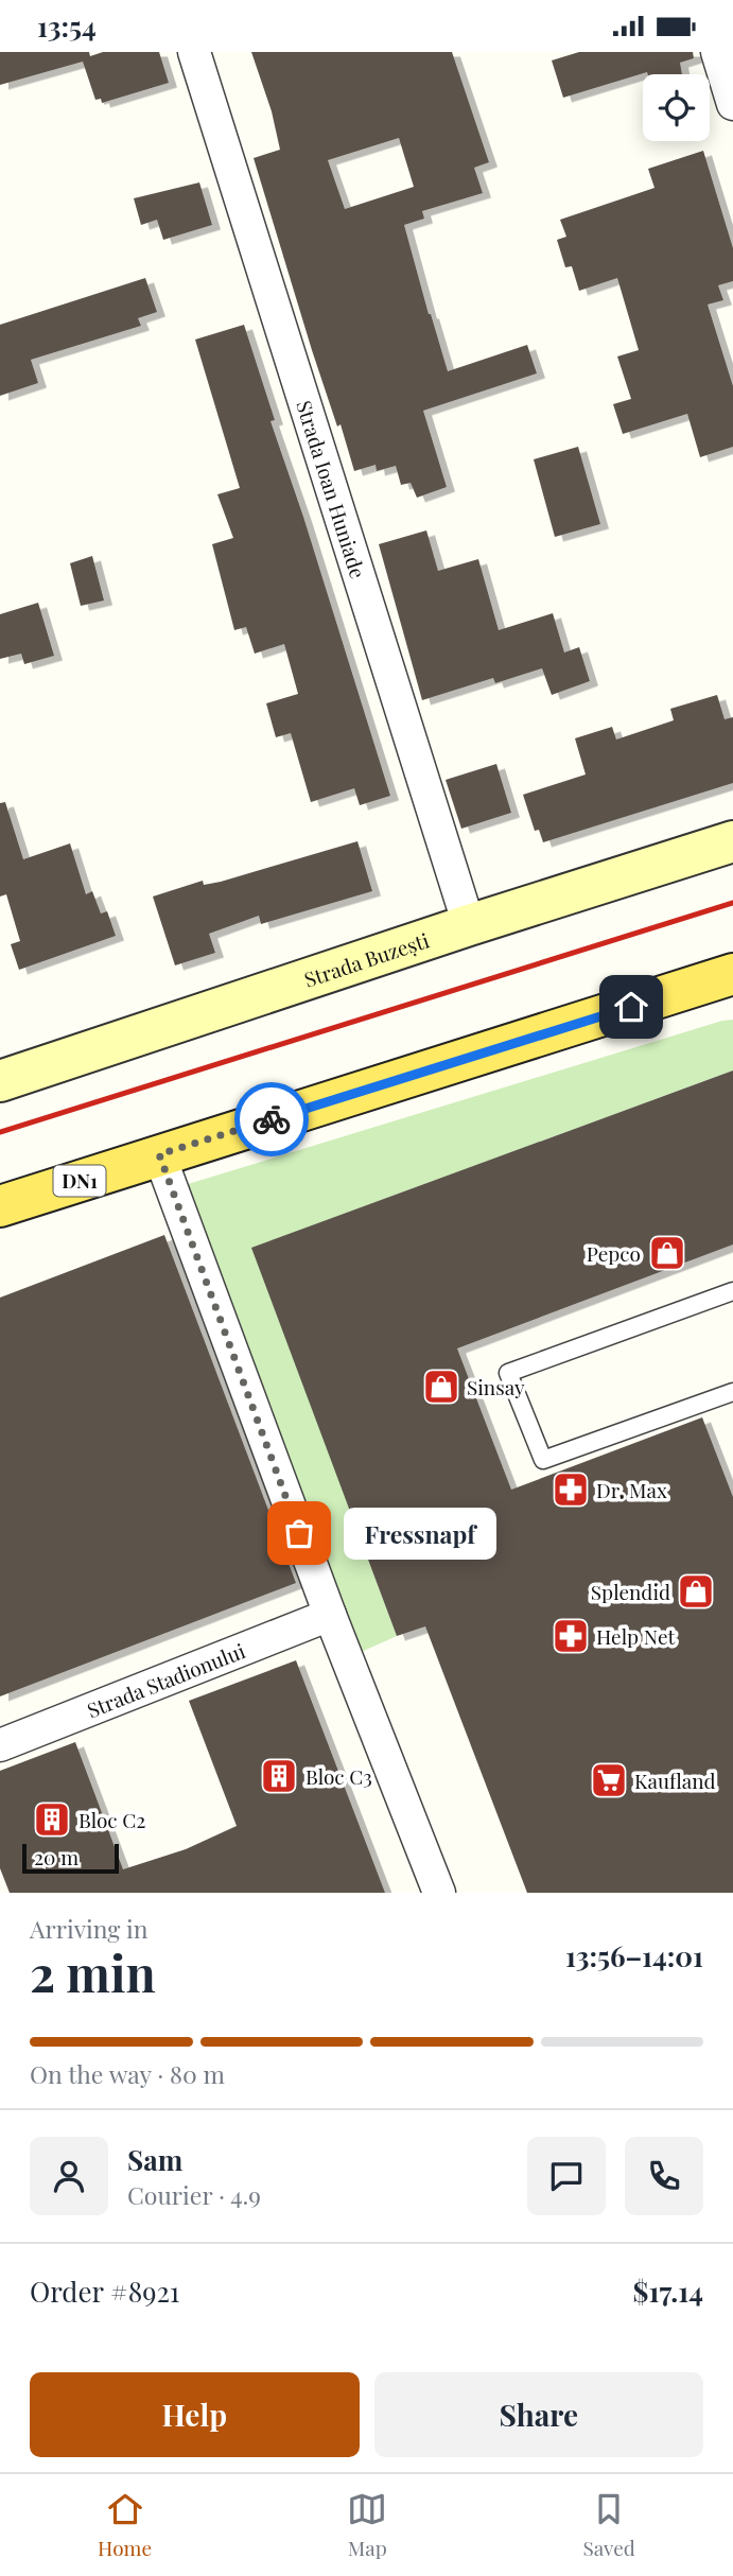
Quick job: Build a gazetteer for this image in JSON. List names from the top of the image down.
{
  "streets": {
    "main road": ["Strada Buzești", "DN1"],
    "street": ["Strada Ioan Huniade", "Strada Stadionului"]
  },
  "crossings": [
    ["Strada Ioan Huniade", "Strada Buzești"]
  ],
  "places": {
    "shop": ["Pepco", "Sinsay", "Splendid"],
    "pharmacy": ["Dr. Max", "Help Net"],
    "other": ["Fressnapf"],
    "building": ["Bloc C3", "Bloc C2"],
    "supermarket": ["Kaufland"]
  },
  "scale_bar": "20 m",
  "page": {
    "status": "13:54",
    "bubble": "Fressnapf",
    "scale": "20 m",
    "heading": ["2 min", "Arriving in", "13:56–14:01"],
    "panel": [
      "Sam",
      "Courier · 4.9",
      "Order #8921",
      "$17.14"
    ],
    "bar": "On the way · 80 m",
    "buttons": ["Help", "Share"],
    "tabs": ["Home", "Map", "Saved"]
  }
}
